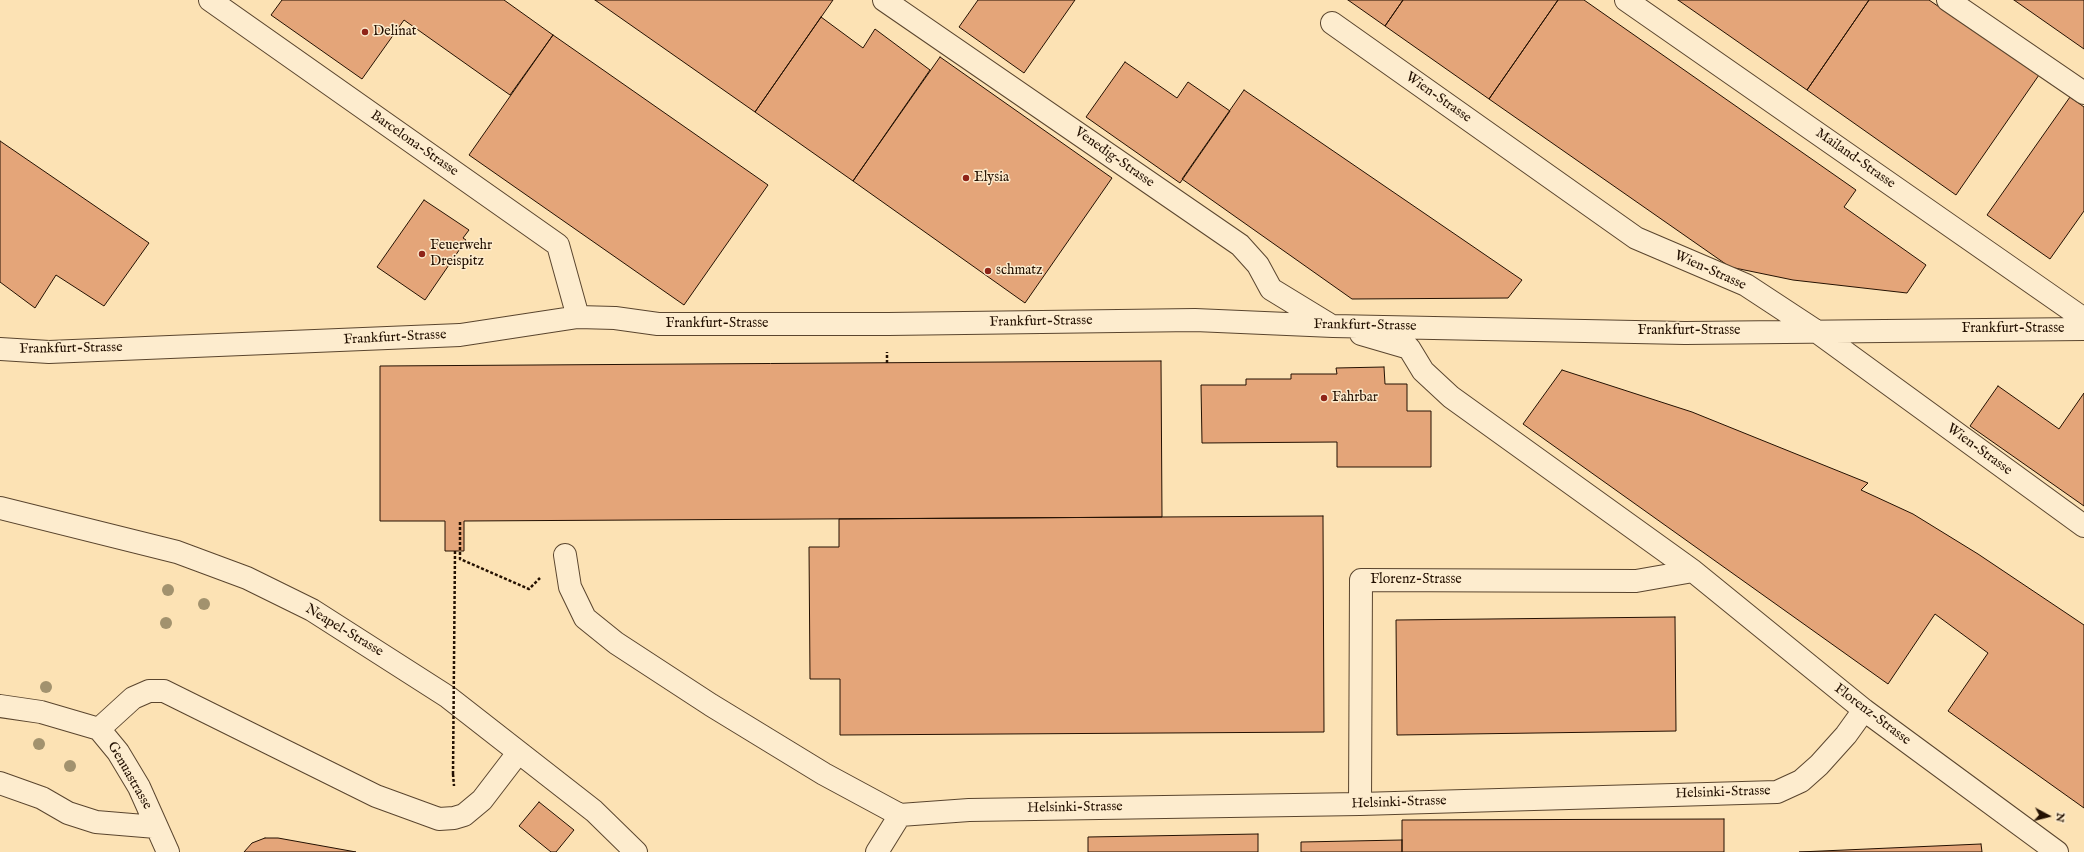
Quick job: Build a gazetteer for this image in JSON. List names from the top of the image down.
{
  "streets": {
    "street": [
      "Wien-Strasse",
      "Barcelona-Strasse",
      "Venedig-Strasse",
      "Mailand-Strasse",
      "Frankfurt-Strasse",
      "Florenz-Strasse",
      "Neapel-Strasse",
      "Genuastrasse",
      "Helsinki-Strasse"
    ]
  },
  "crossings": [
    ["Wien-Strasse", "Frankfurt-Strasse"],
    ["Barcelona-Strasse", "Frankfurt-Strasse"],
    ["Venedig-Strasse", "Frankfurt-Strasse"],
    ["Venedig-Strasse", "Florenz-Strasse"],
    ["Frankfurt-Strasse", "Florenz-Strasse"],
    ["Florenz-Strasse", "Helsinki-Strasse"]
  ],
  "places": [
    "Delinat",
    "Elysia",
    "Feuerwehr Dreispitz",
    "schmatz",
    "Fahrbar"
  ],
  "north": "right"
}
